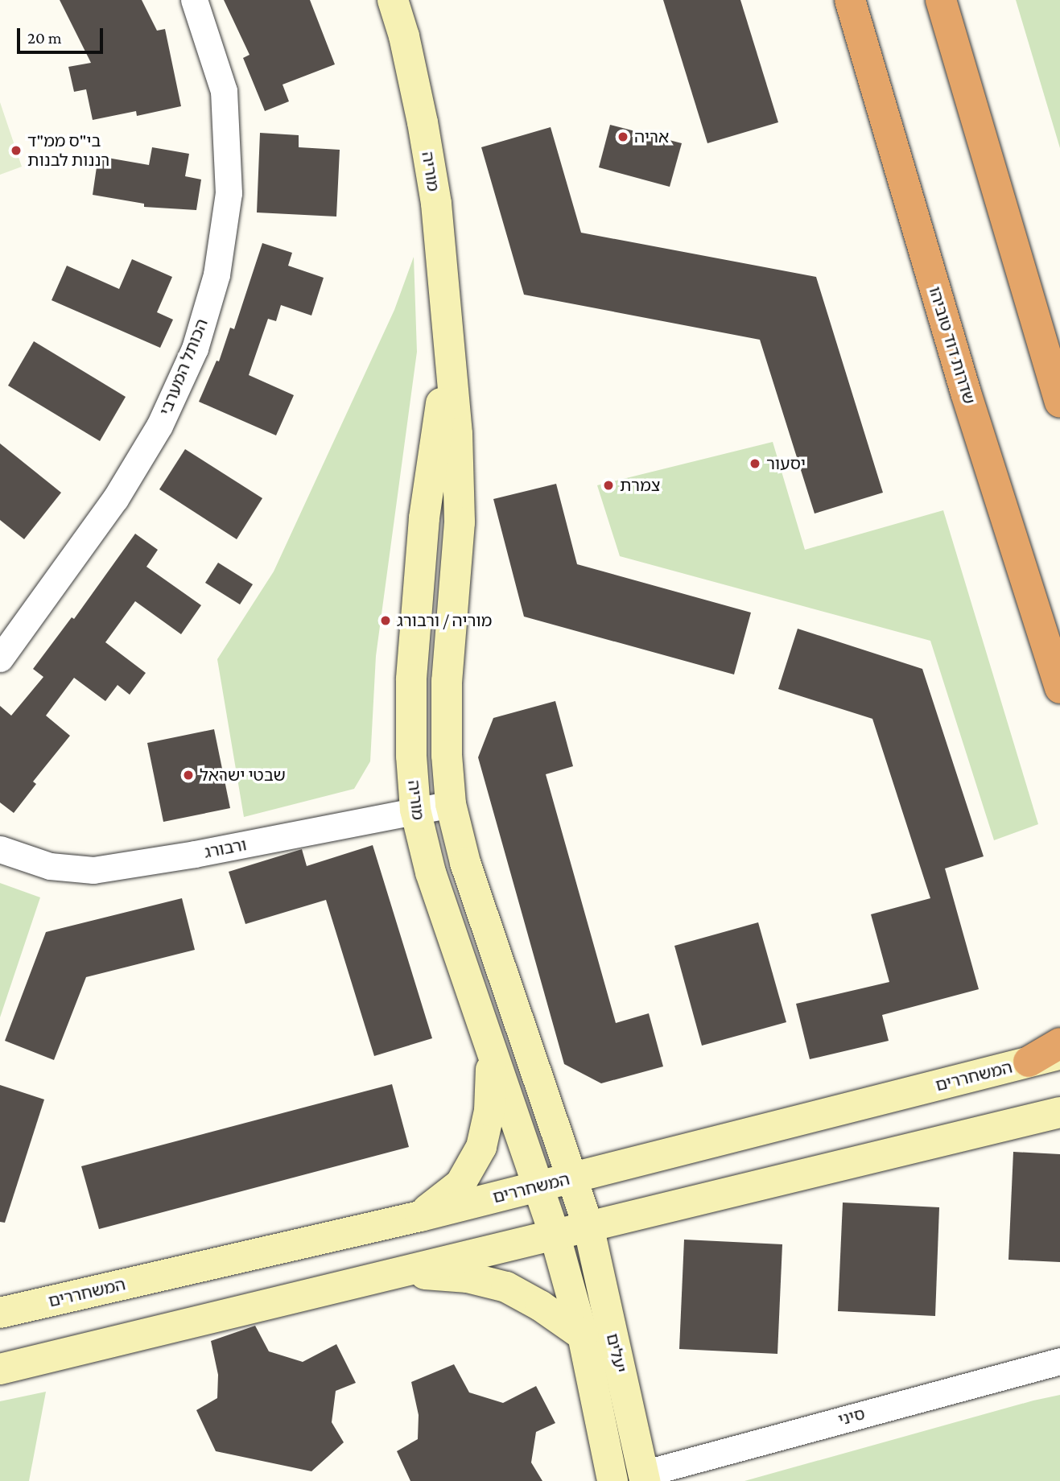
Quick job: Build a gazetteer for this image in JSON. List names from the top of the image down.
{
  "streets": {
    "highway": ["שדרות דוד טוביהו"],
    "street": [
      "מוריה",
      "הכותל המערבי",
      "ורבורג",
      "המשחררים",
      "יעלים",
      "סיני"
    ]
  },
  "crossings": [
    ["מוריה", "ורבורג"],
    ["מוריה", "המשחררים"],
    ["מוריה", "יעלים"],
    ["יעלים", "סיני"]
  ],
  "places": [
    "אריה",
    "בי\"ס ממ\"ד רננות לבנות",
    "יסעור",
    "צמרת",
    "מוריה / ורבורג",
    "שבטי ישראל"
  ],
  "scale_bar": "20 m"
}
